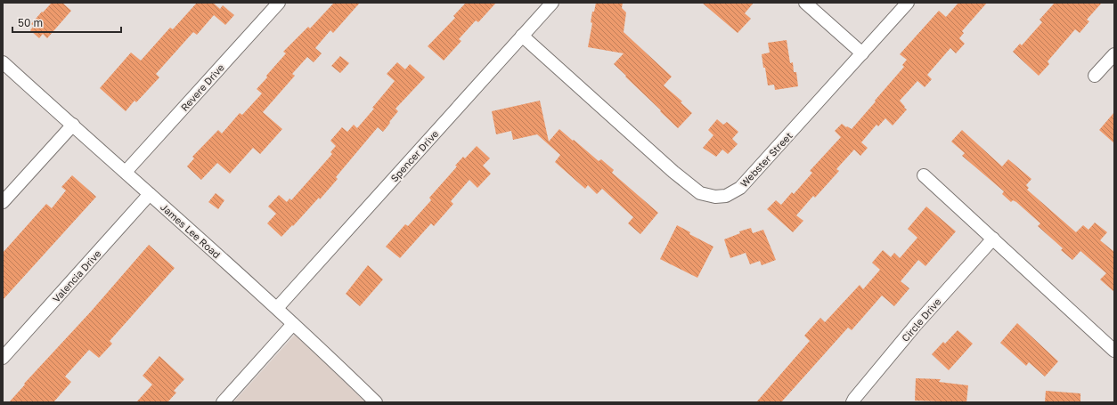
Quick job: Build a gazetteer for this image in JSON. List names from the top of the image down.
{
  "streets": {
    "street": [
      "Revere Drive",
      "Spencer Drive",
      "Webster Street",
      "James Lee Road",
      "Valencia Drive",
      "Circle Drive"
    ]
  },
  "crossings": [
    ["Revere Drive", "James Lee Road"],
    ["Spencer Drive", "Webster Street"],
    ["Spencer Drive", "James Lee Road"],
    ["James Lee Road", "Valencia Drive"]
  ],
  "scale_bar": "50 m"
}
